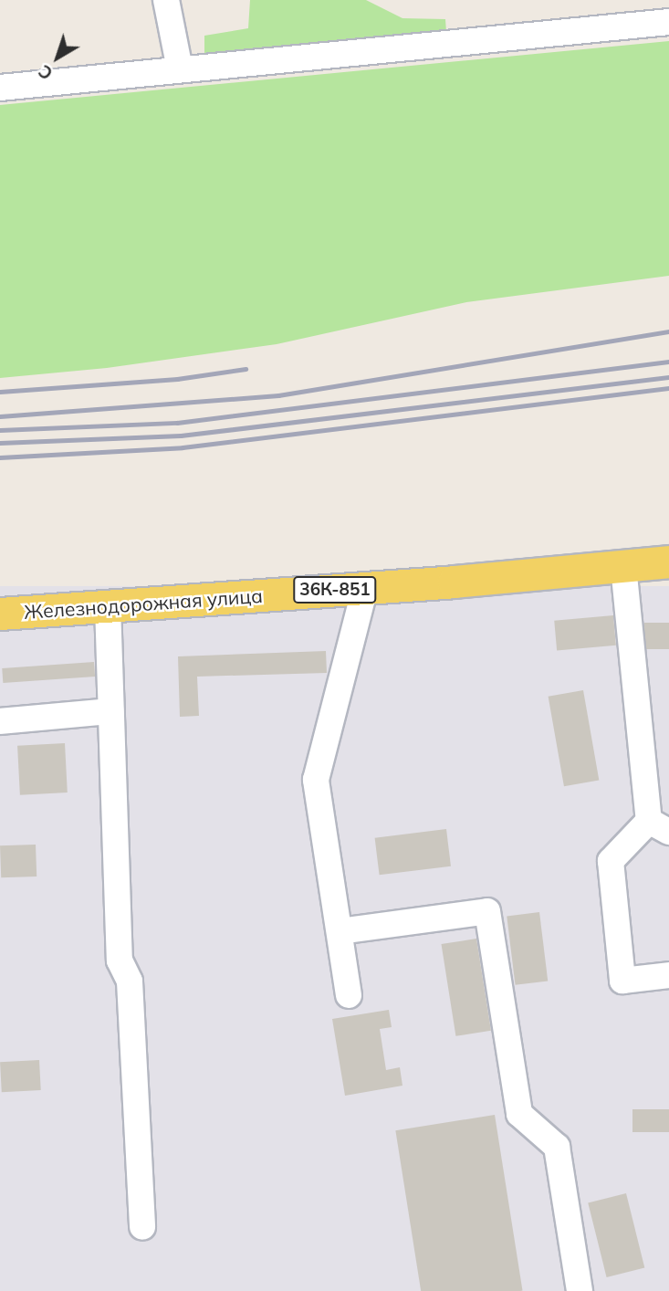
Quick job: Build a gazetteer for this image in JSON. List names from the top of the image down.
{
  "streets": {
    "main road": ["36К-851", "Железнодорожная улица"]
  },
  "north": "bottom left"
}
